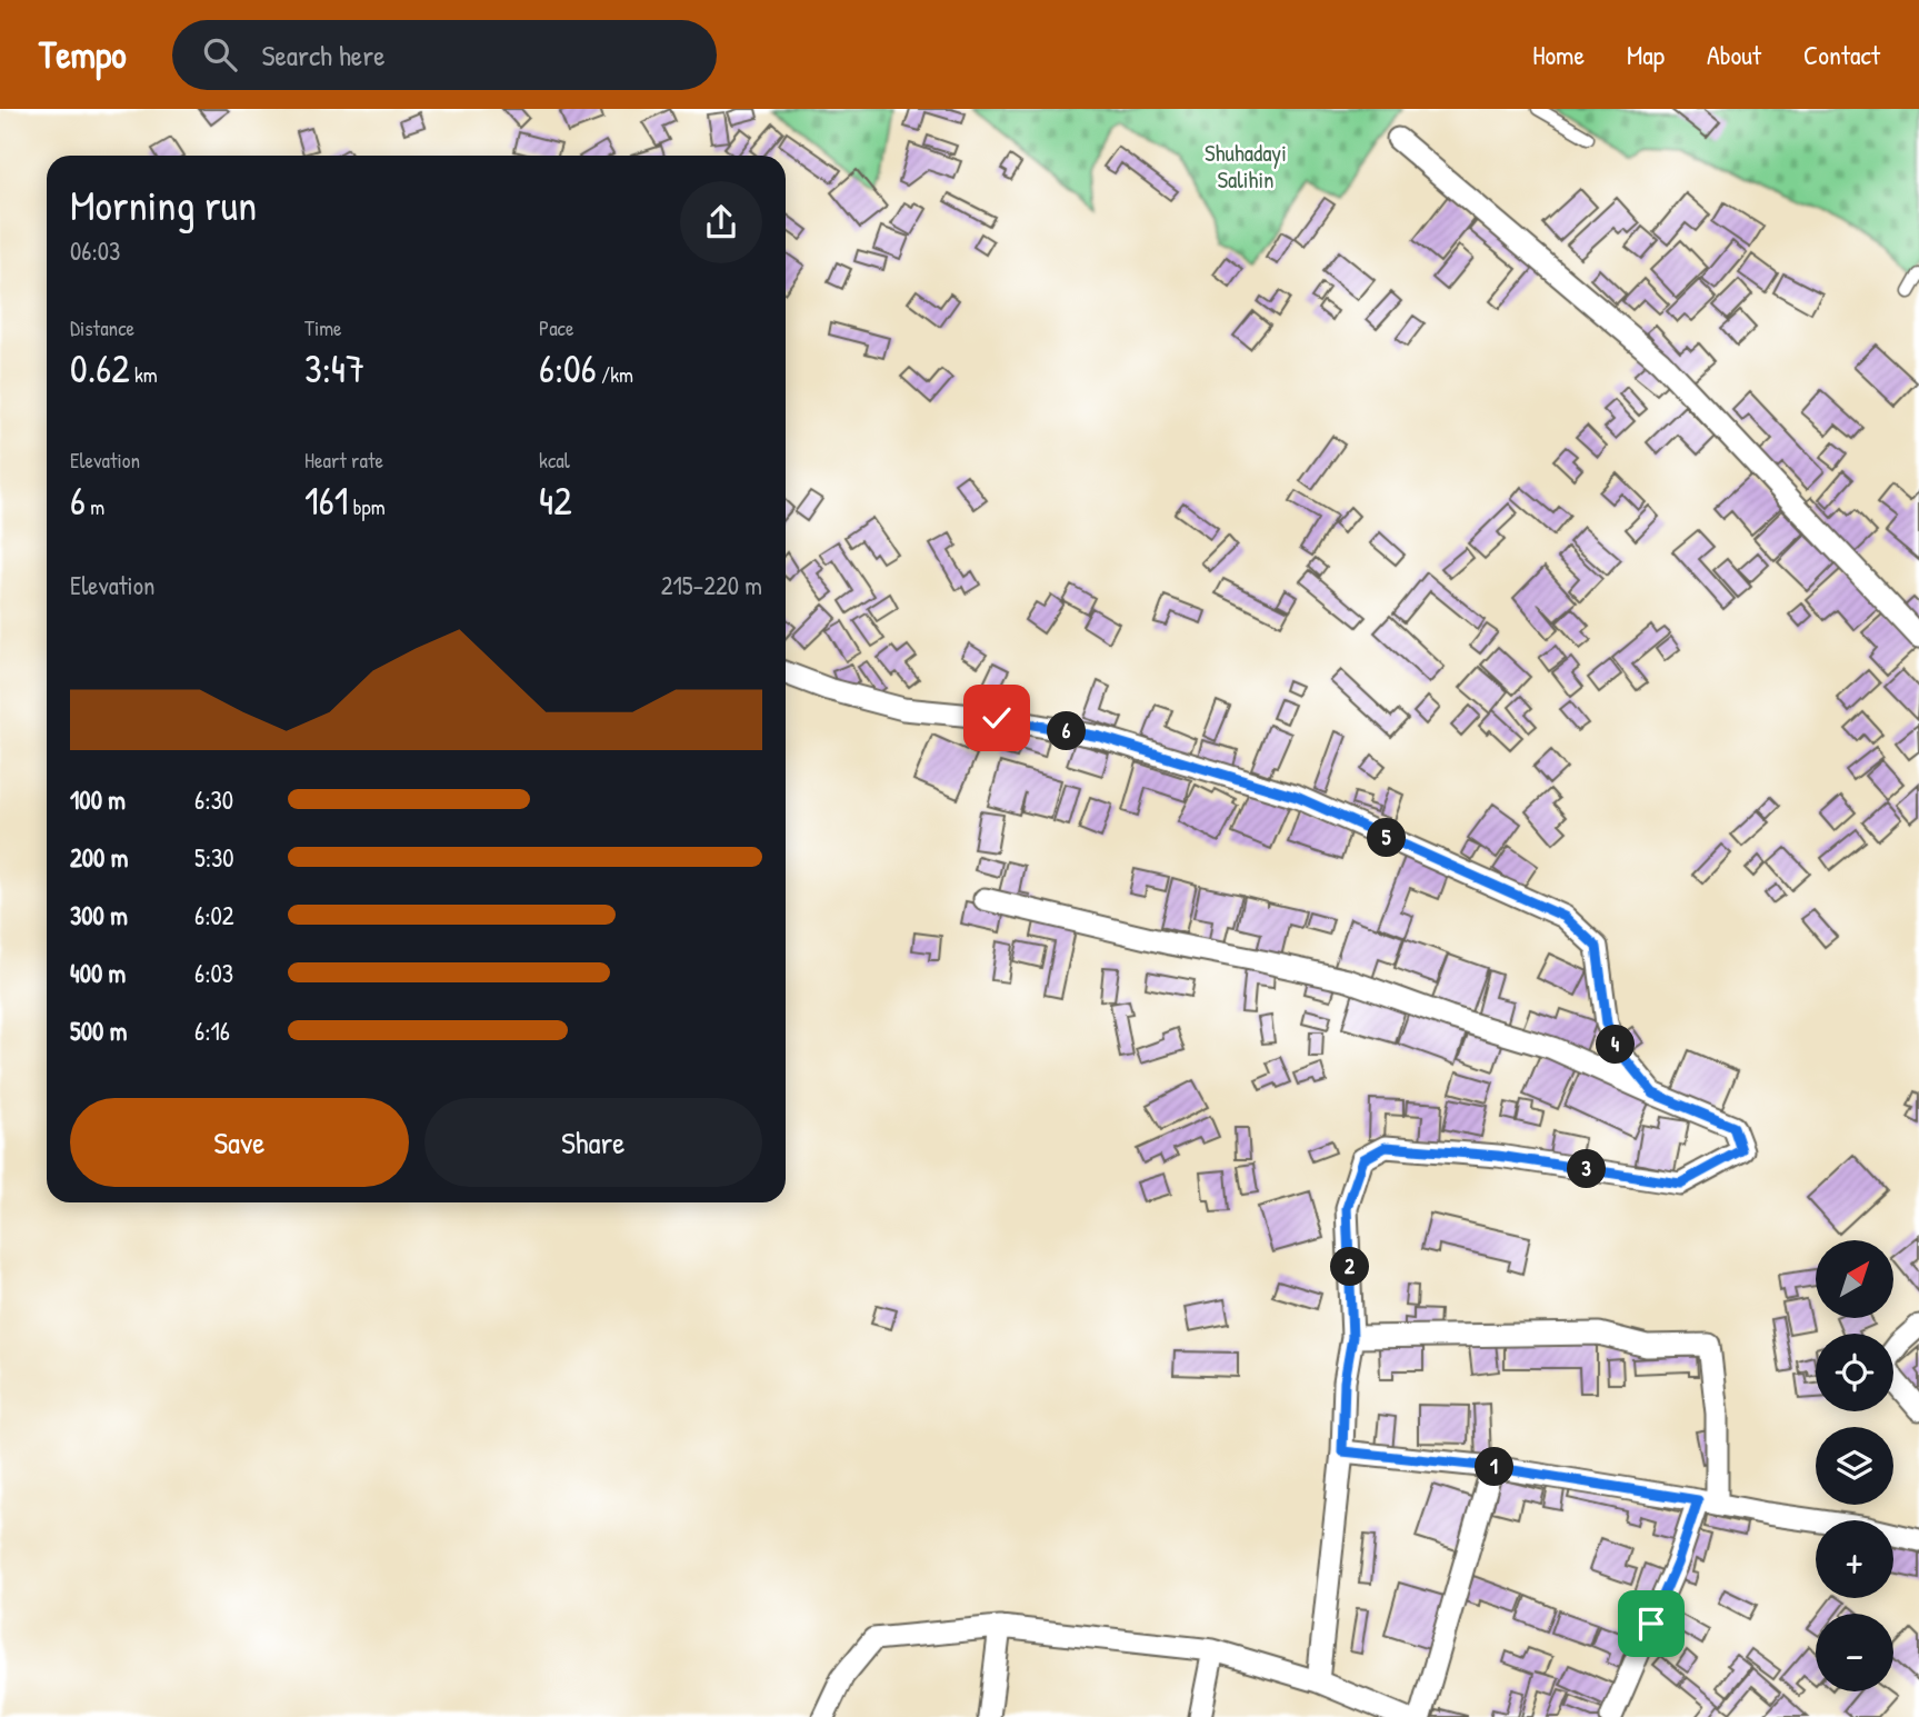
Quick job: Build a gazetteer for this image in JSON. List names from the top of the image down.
{
  "parks": ["Shuhadayi Salihin"],
  "north": "top right",
  "page": {
    "header": "Tempo",
    "search": "Search here",
    "nav": [
      "Home",
      "Map",
      "About",
      "Contact"
    ],
    "heading": ["Morning run", "06:03"],
    "stats": [
      ["Distance", "0.62 km"],
      ["Time", "3:47"],
      ["Pace", "6:06 /km"],
      ["Elevation", "6 m"],
      ["Heart rate", "161 bpm"],
      ["kcal", "42"]
    ],
    "chart": ["Elevation", "215–220 m"],
    "pins": [
      "6",
      "5",
      "4",
      "3",
      "2",
      "1"
    ],
    "list": [
      {
        "name": "100 m",
        "note": "6:30"
      },
      {
        "name": "200 m",
        "note": "5:30"
      },
      {
        "name": "300 m",
        "note": "6:02"
      },
      {
        "name": "400 m",
        "note": "6:03"
      },
      {
        "name": "500 m",
        "note": "6:16"
      }
    ],
    "buttons": ["Save", "Share"],
    "map_buttons": ["+", "−"]
  }
}
